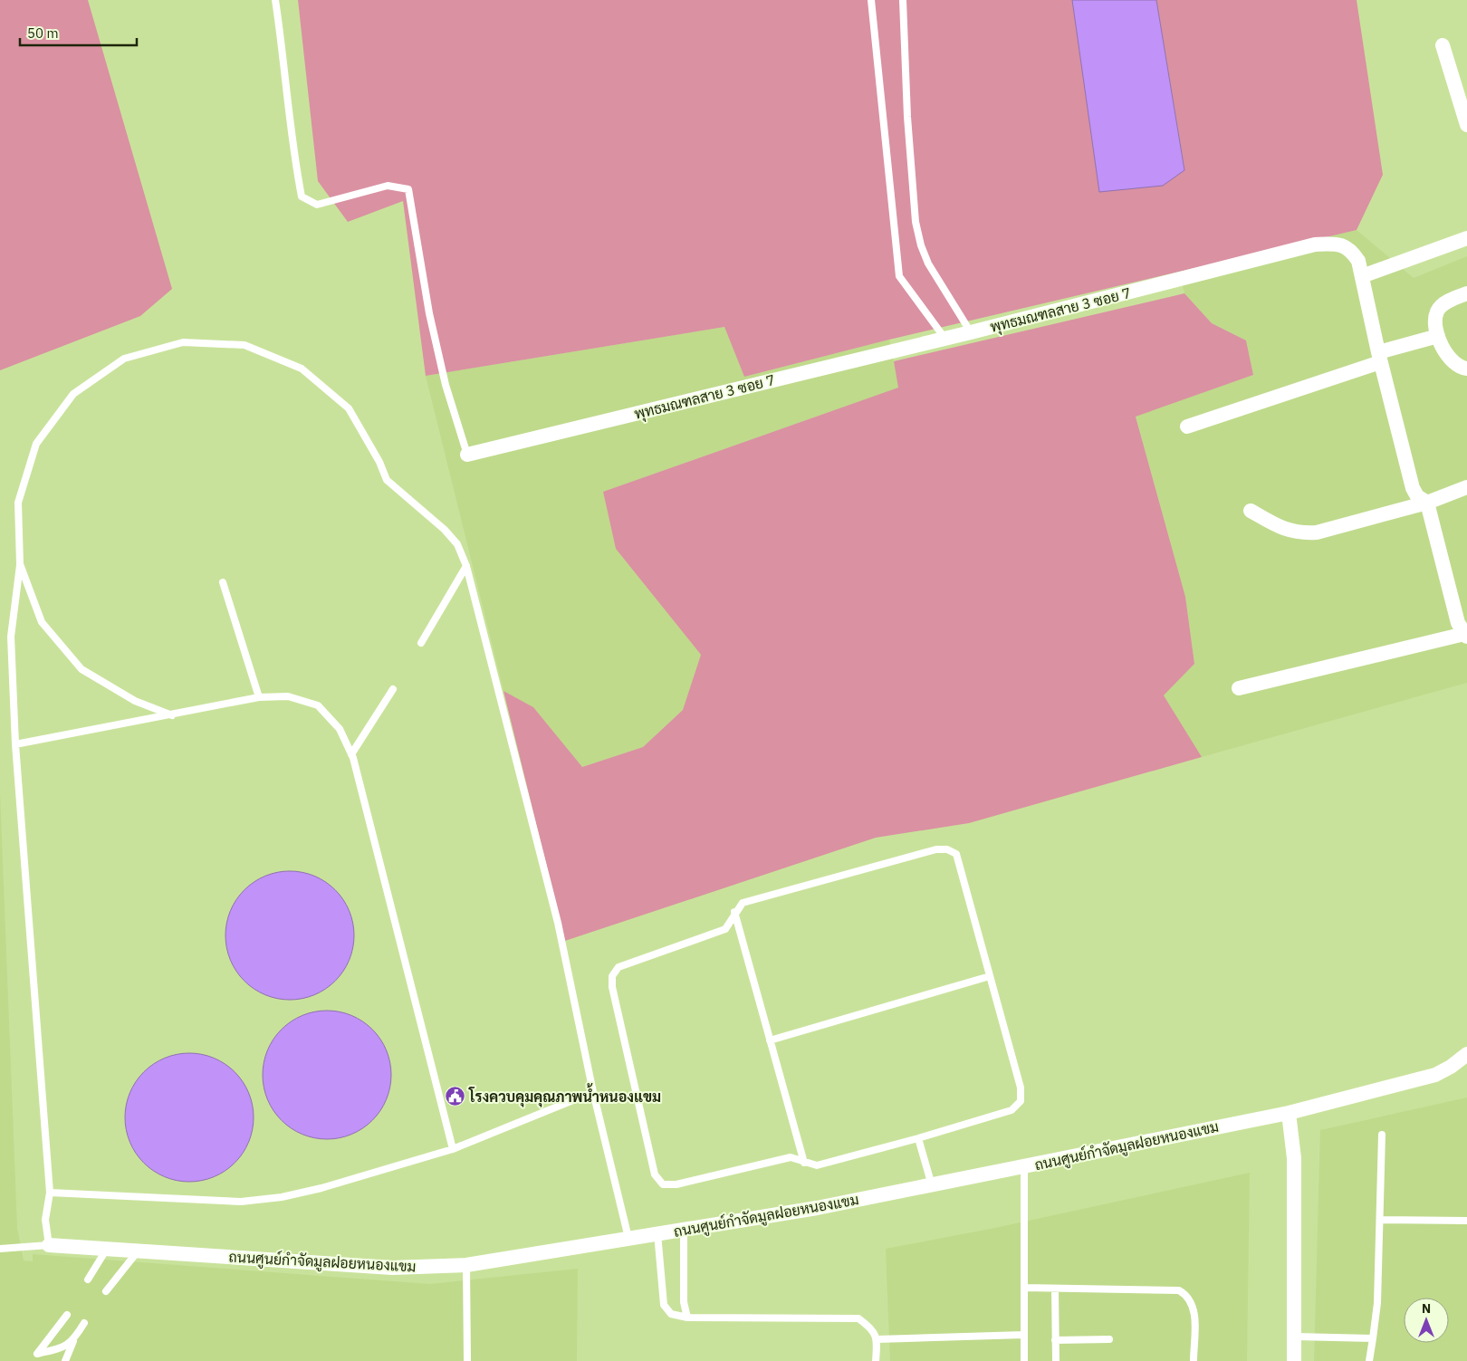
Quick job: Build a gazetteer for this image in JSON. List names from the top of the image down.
{
  "streets": {
    "street": ["พุทธมณฑลสาย 3 ซอย 7", "ถนนศูนย์กำจัดมูลฝอยหนองแขม"]
  },
  "places": {
    "public building": ["โรงควบคุมคุณภาพน้ำหนองแขม"]
  },
  "scale_bar": "50 m",
  "north": "top"
}
